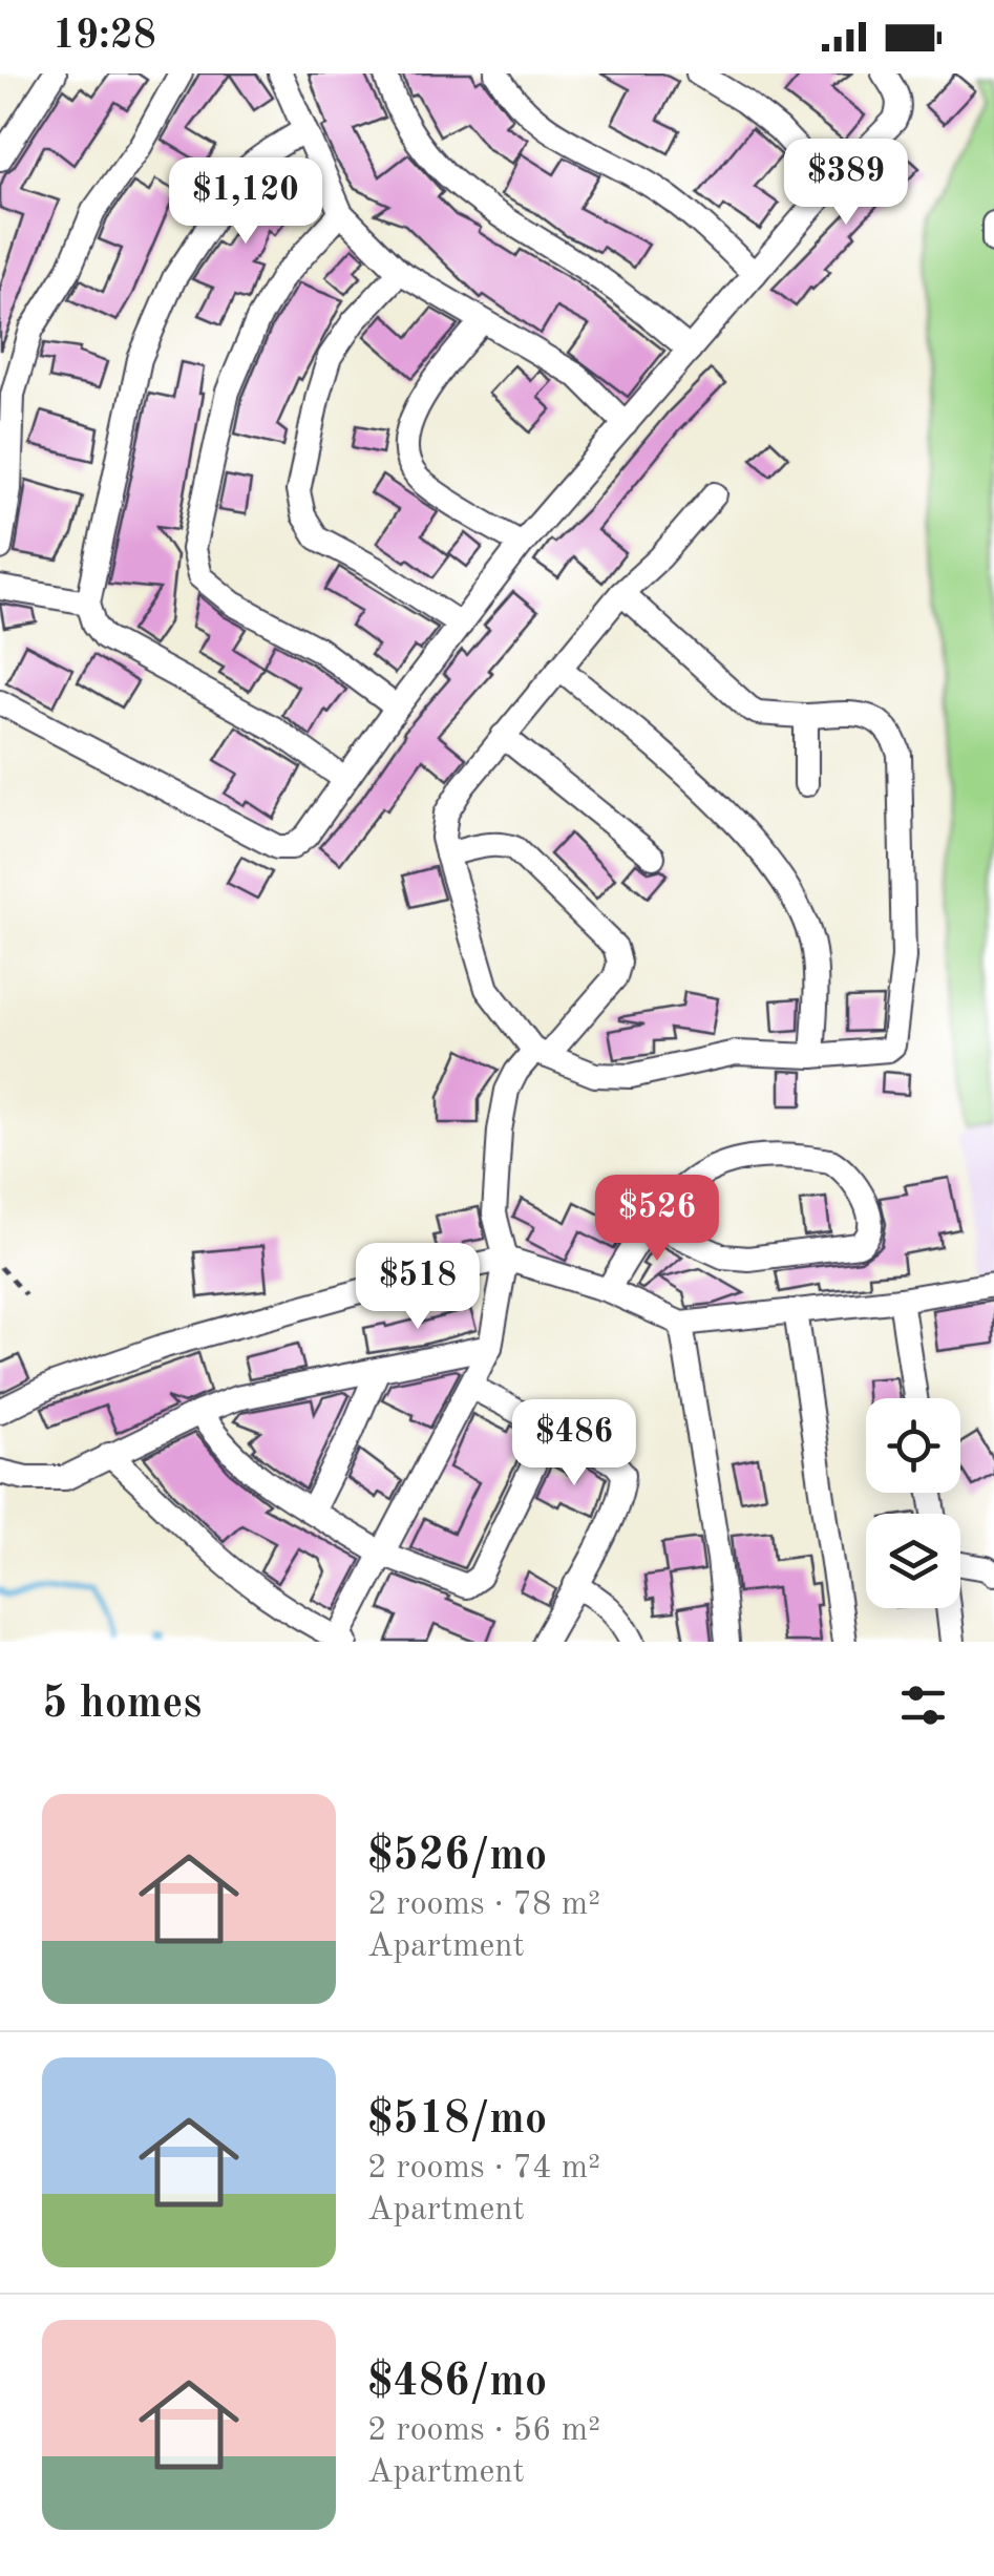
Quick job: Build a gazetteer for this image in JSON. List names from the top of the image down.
{
  "page": {
    "status": "19:28",
    "price": [
      "$389",
      "$1,120",
      "$526",
      "$518",
      "$486"
    ],
    "heading": "5 homes",
    "list": [
      {
        "name": "$526/mo",
        "note": "2 rooms · 78 m² · Apartment"
      },
      {
        "name": "$518/mo",
        "note": "2 rooms · 74 m² · Apartment"
      },
      {
        "name": "$486/mo",
        "note": "2 rooms · 56 m² · Apartment"
      }
    ]
  }
}
